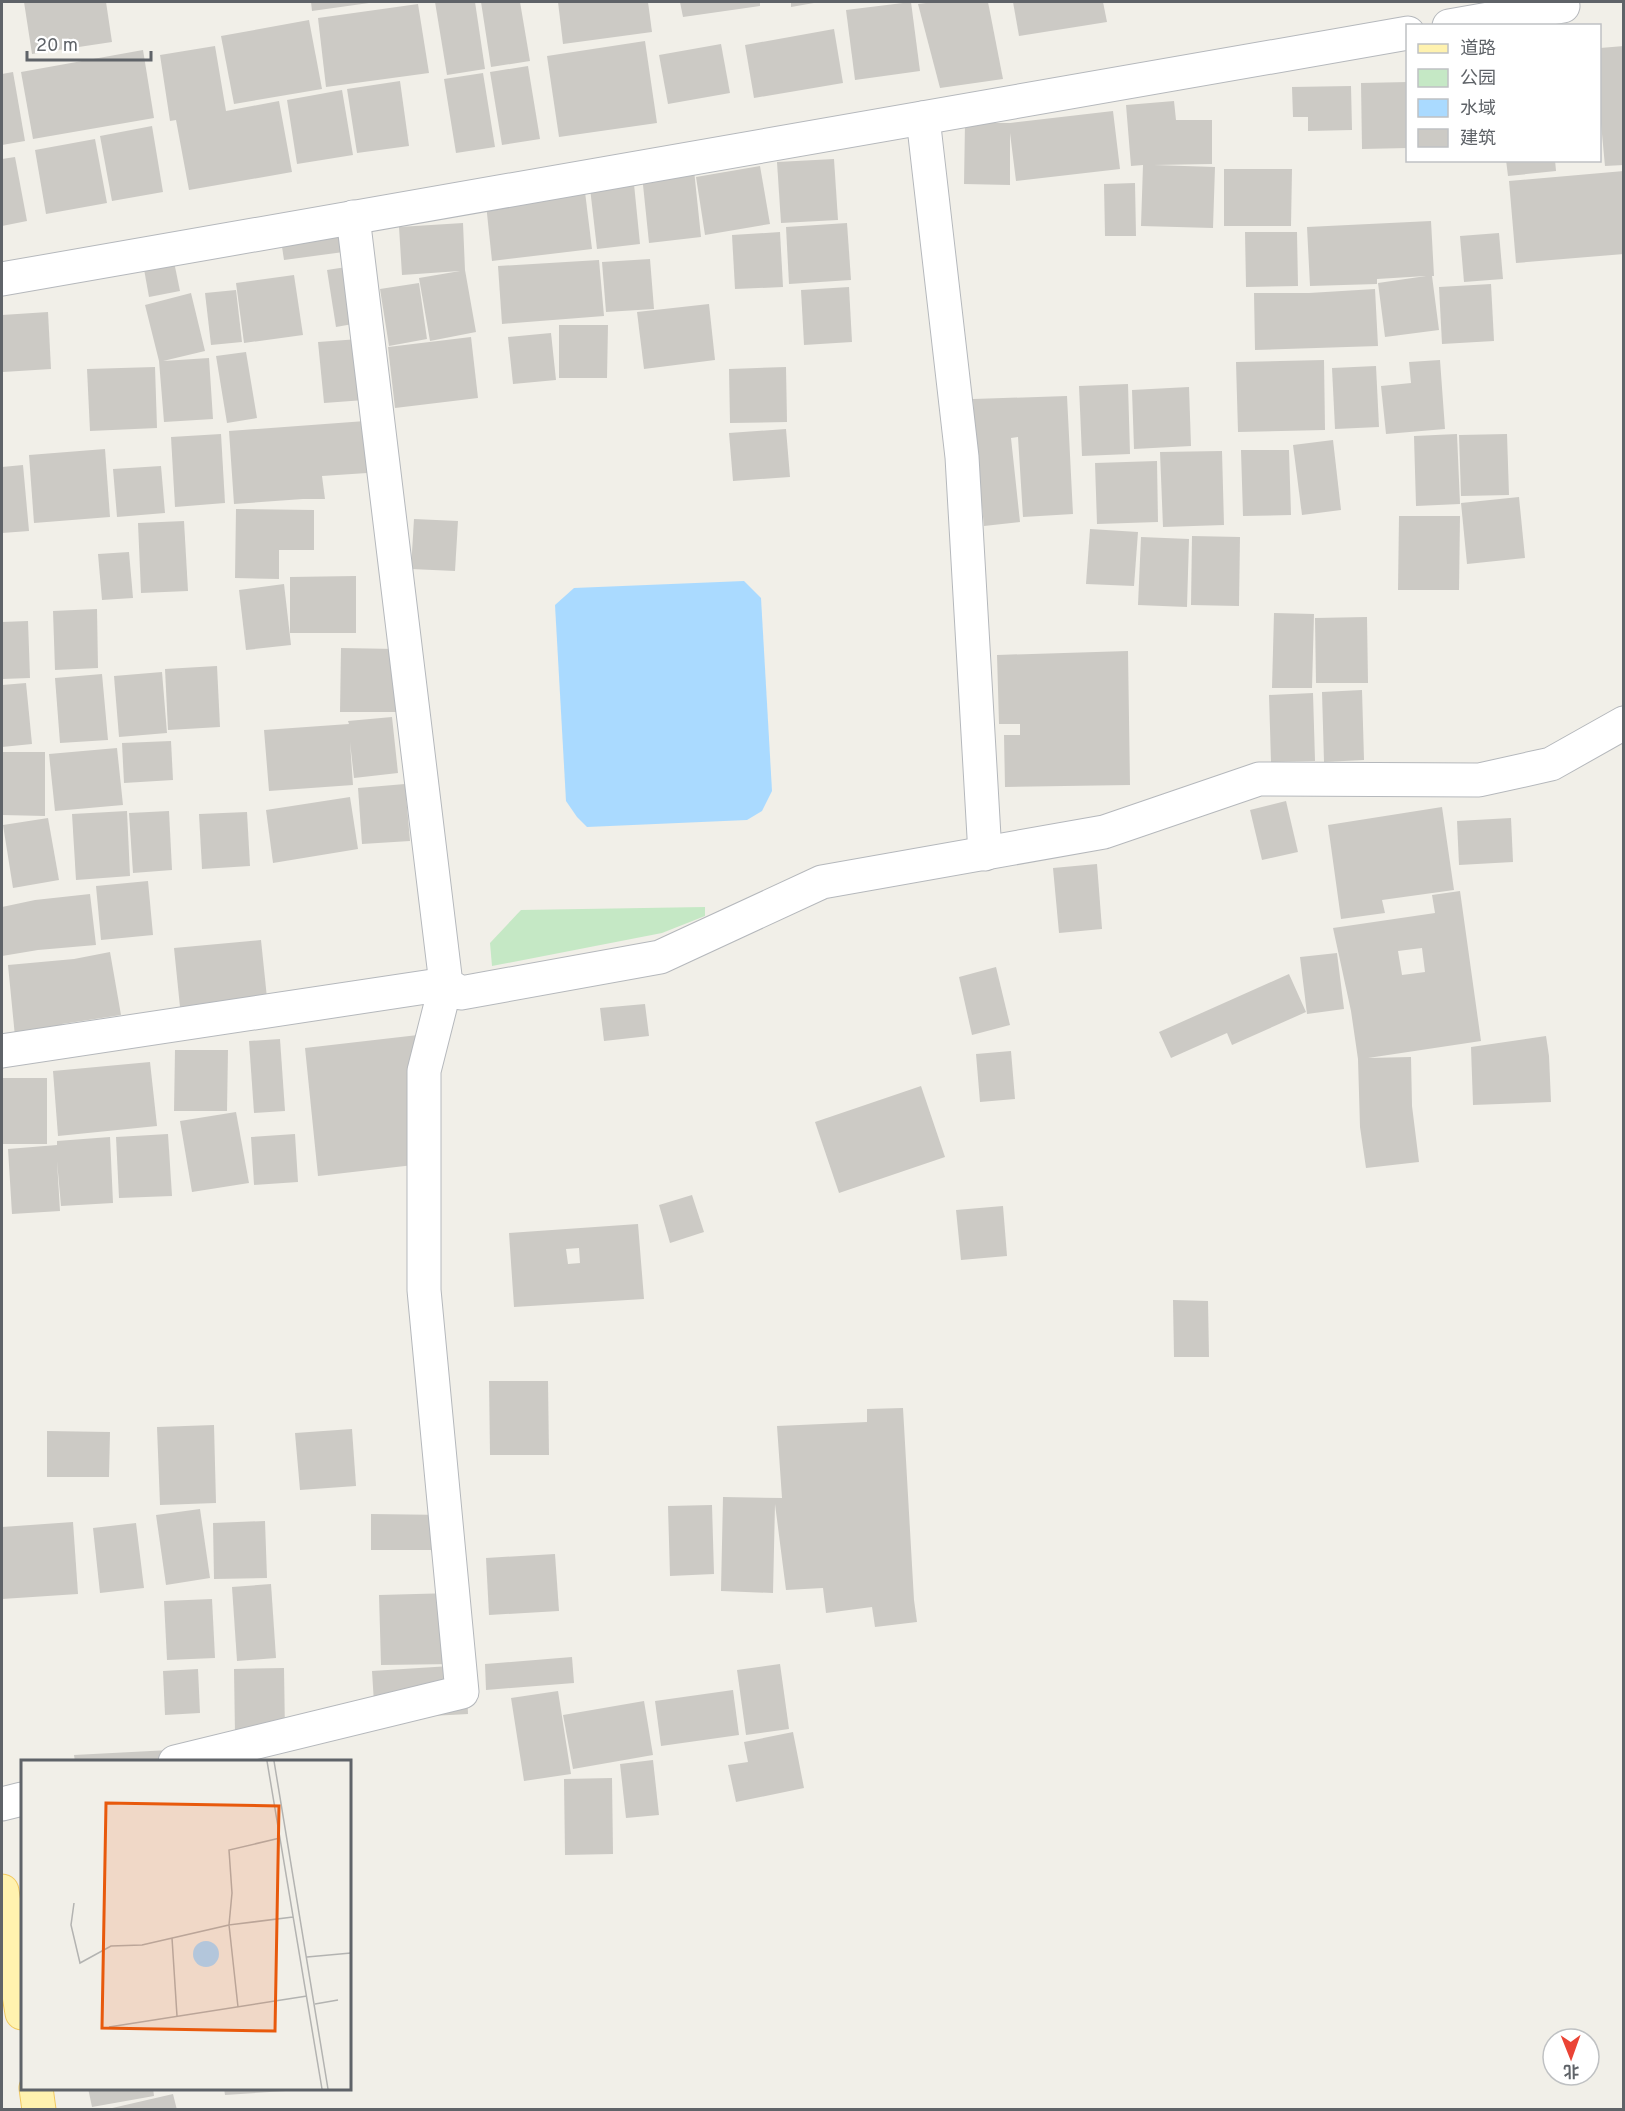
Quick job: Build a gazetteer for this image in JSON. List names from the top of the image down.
{
  "legend": [
    "道路",
    "公园",
    "水域",
    "建筑"
  ],
  "scale_bar": "20 m",
  "north": "bottom"
}
